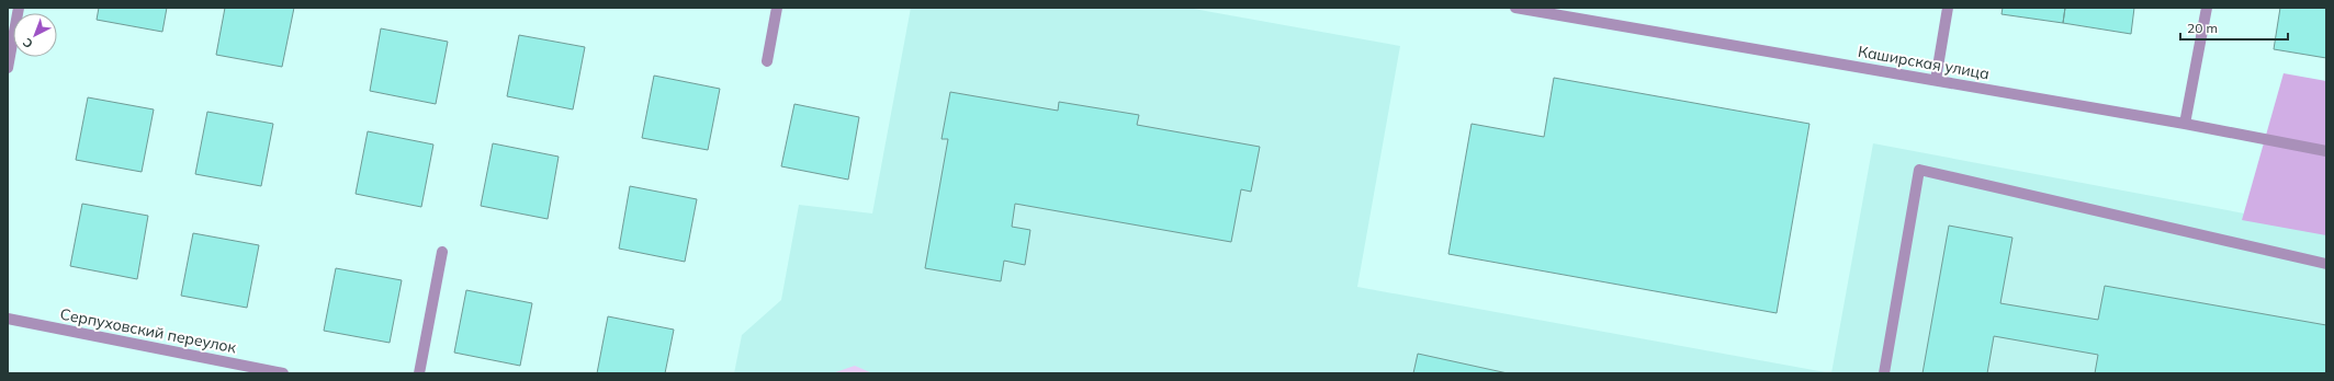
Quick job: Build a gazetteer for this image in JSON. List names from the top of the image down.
{
  "streets": {
    "street": ["Каширская улица", "Серпуховский переулок"]
  },
  "scale_bar": "20 m",
  "north": "bottom left"
}
